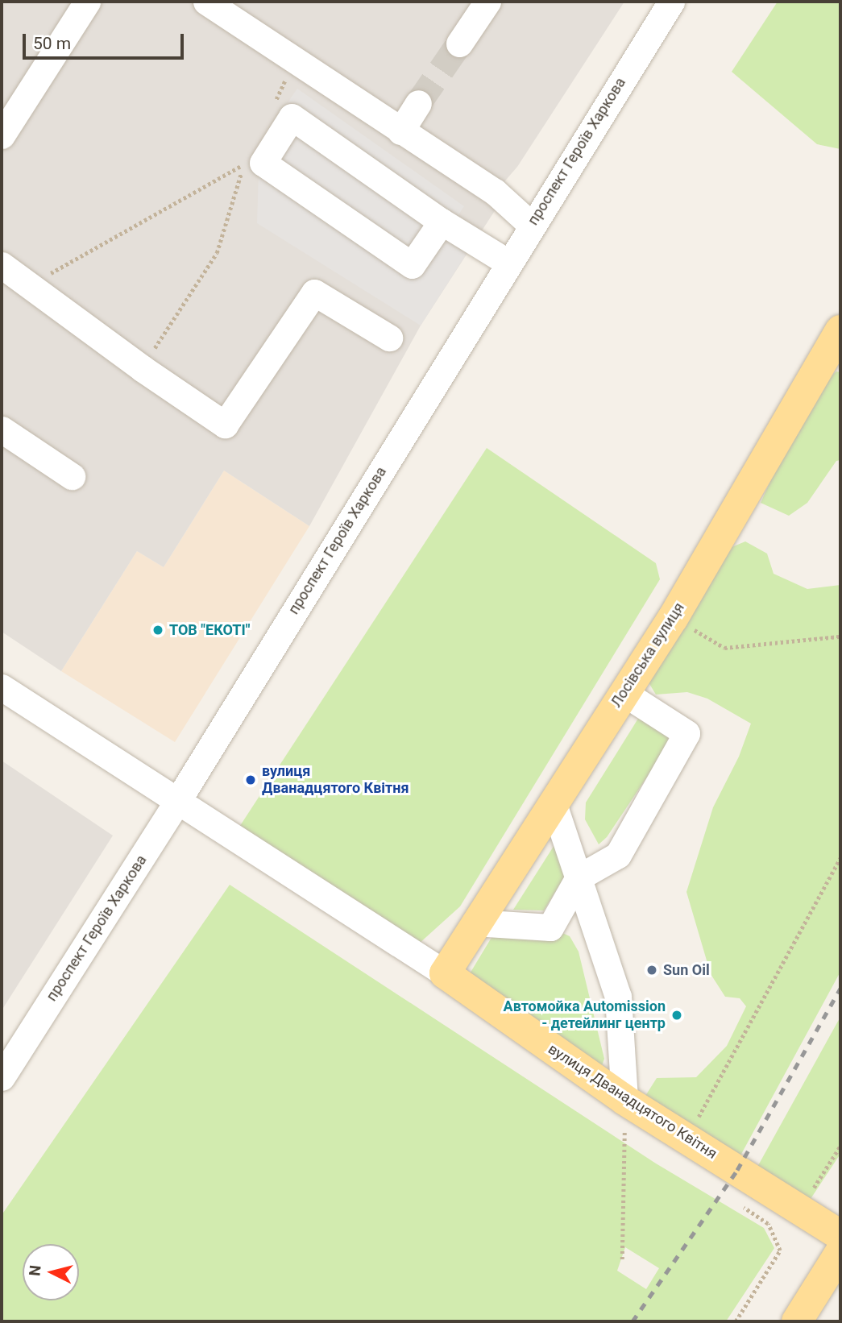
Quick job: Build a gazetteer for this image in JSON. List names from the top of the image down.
{
  "streets": {
    "main road": ["Лосівська вулиця", "вулиця Дванадцятого Квітня"],
    "street": ["проспект Героїв Харкова"]
  },
  "crossings": [
    ["проспект Героїв Харкова", "вулиця Дванадцятого Квітня"],
    ["Лосівська вулиця", "вулиця Дванадцятого Квітня"]
  ],
  "places": [
    "ТОВ \"ЕКОТI\"",
    "вулиця Дванадцятого Квітня",
    "Sun Oil",
    "Автомойка Automission - детейлинг центр"
  ],
  "scale_bar": "50 m",
  "north": "left"
}
